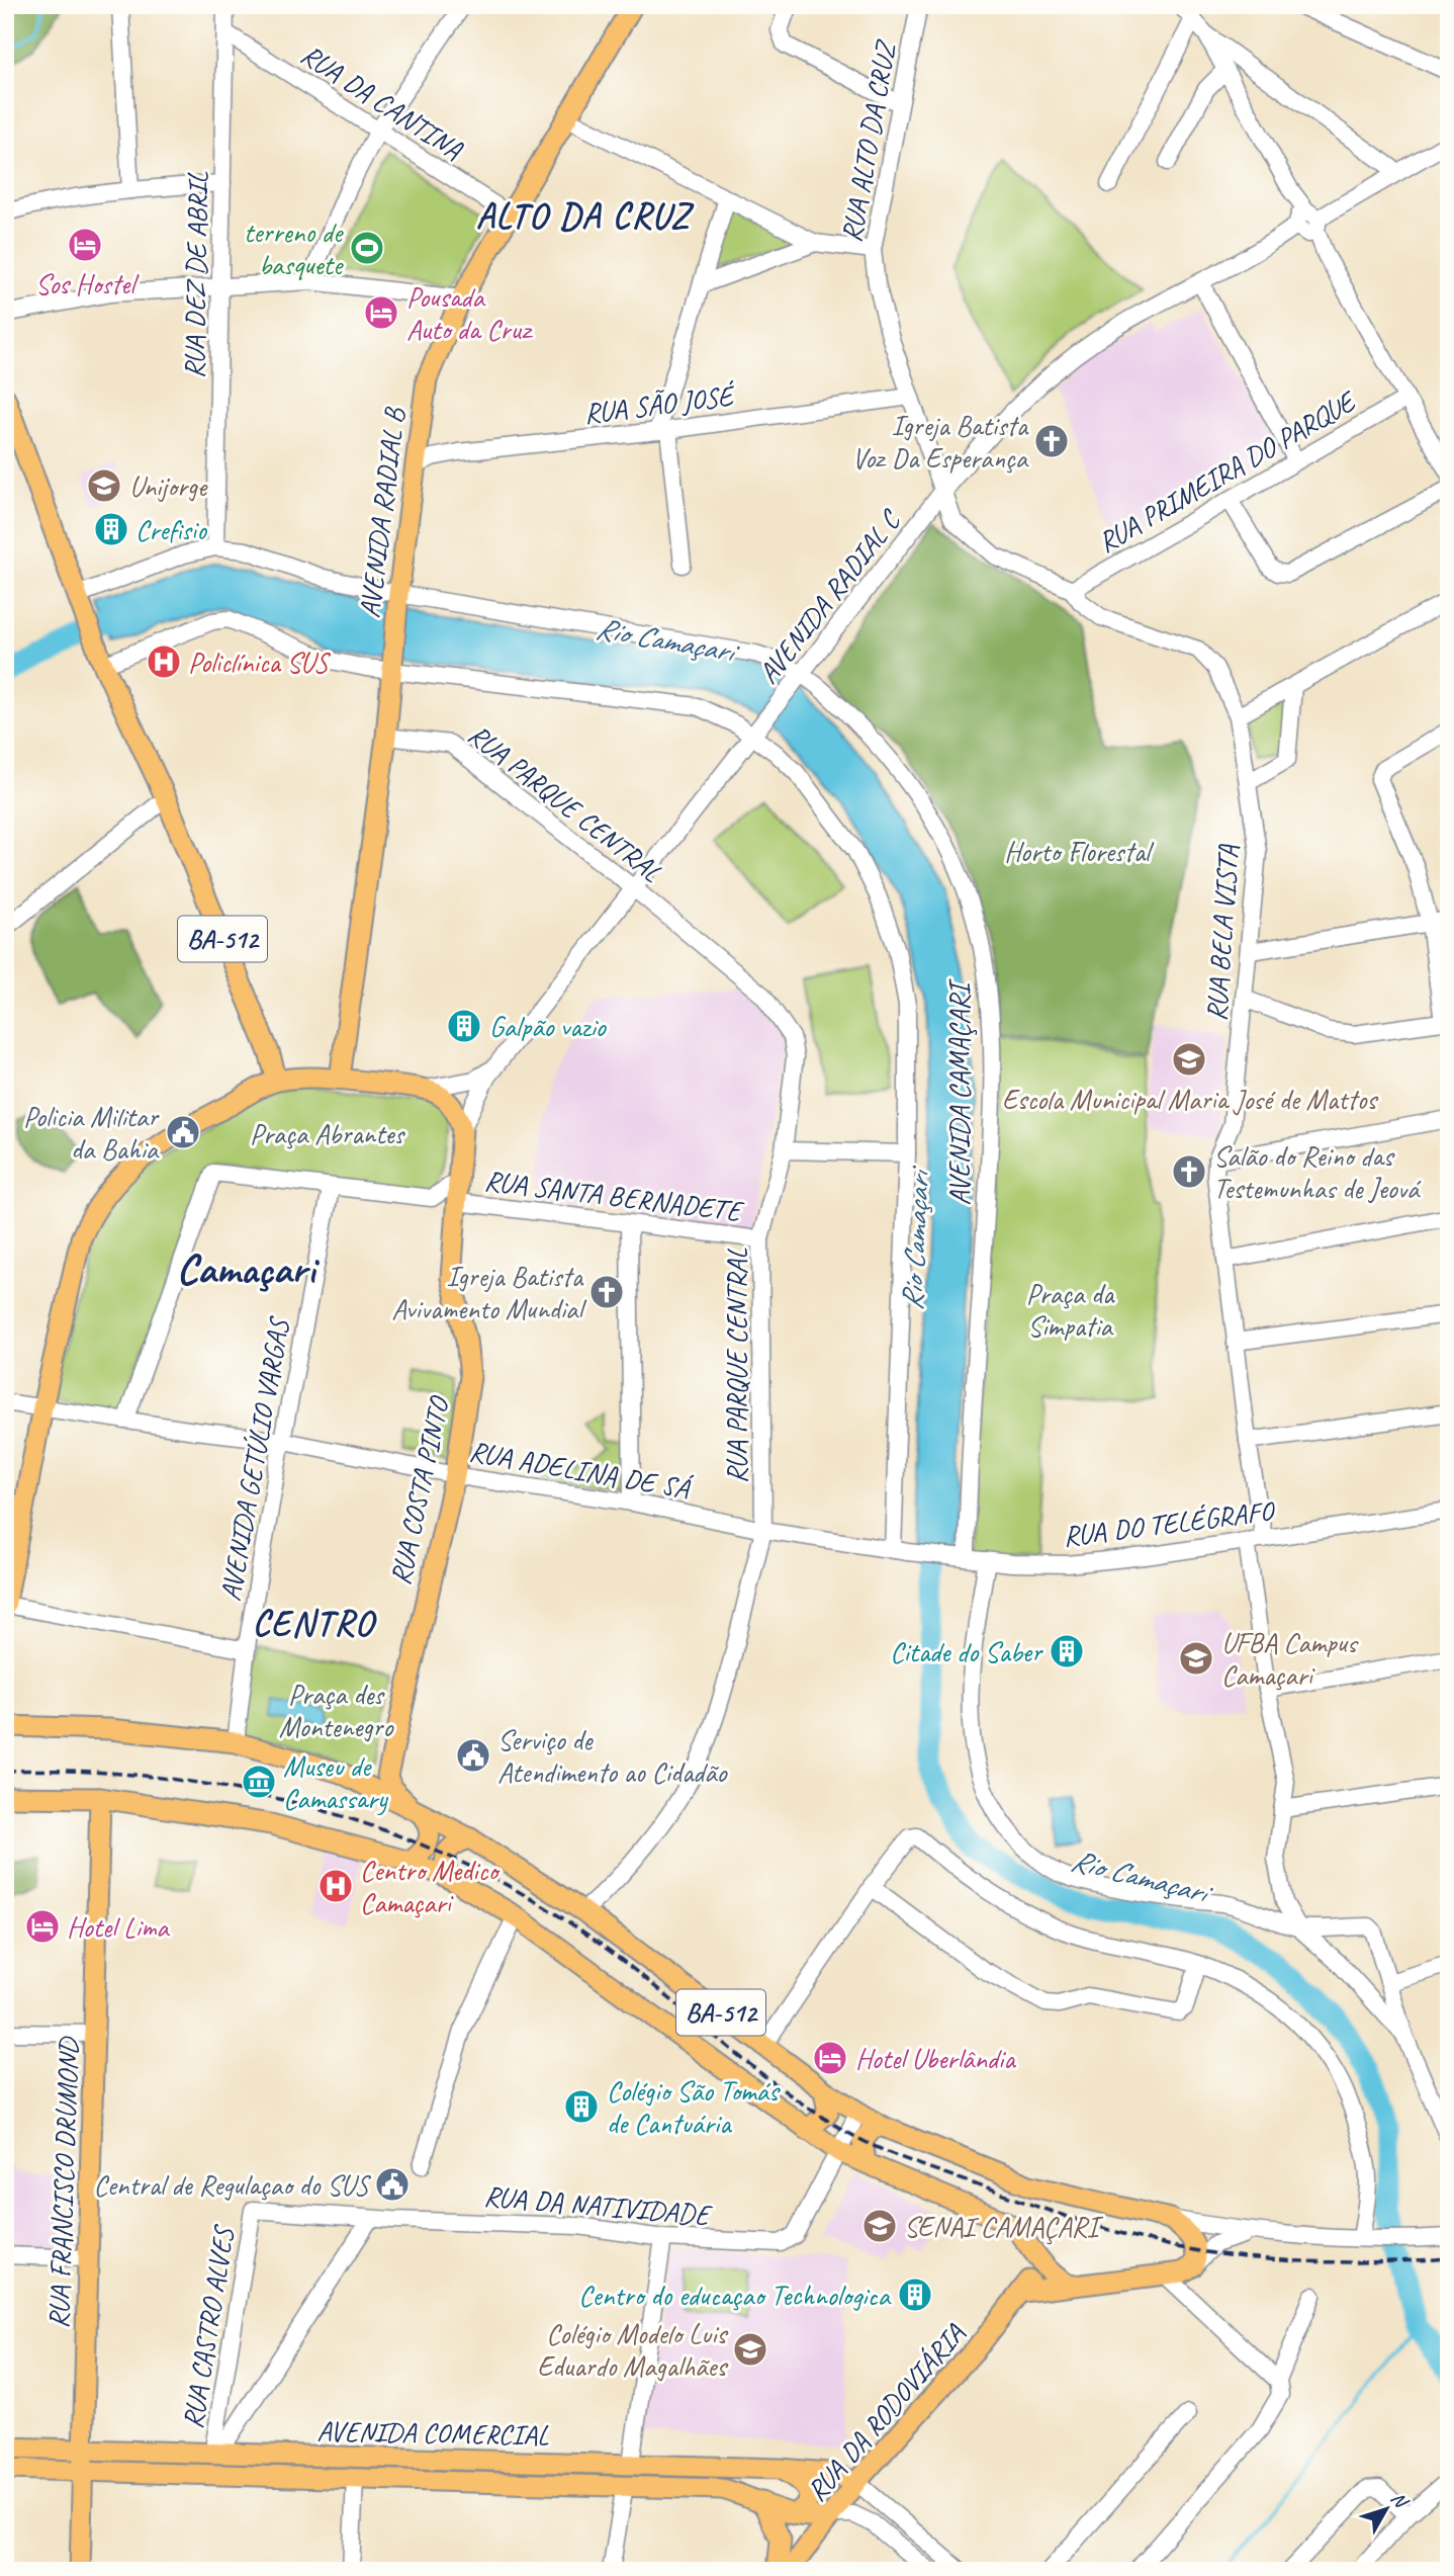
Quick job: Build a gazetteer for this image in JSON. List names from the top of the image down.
{
  "streets": {
    "main road": [
      "AVENIDA RADIAL B",
      "BA-512",
      "RUA COSTA PINTO",
      "RUA FRANCISCO DRUMOND",
      "RUA DA RODOVIÁRIA",
      "AVENIDA COMERCIAL"
    ],
    "street": [
      "RUA DA CANTINA",
      "RUA ALTO DA CRUZ",
      "RUA DEZ DE ABRIL",
      "RUA SÃO JOSÉ",
      "RUA PRIMEIRA DO PARQUE",
      "AVENIDA RADIAL C",
      "RUA PARQUE CENTRAL",
      "RUA BELA VISTA",
      "AVENIDA CAMAÇARI",
      "RUA SANTA BERNADETE",
      "AVENIDA GETÚLIO VARGAS",
      "RUA ADELINA DE SÁ",
      "RUA DO TELÉGRAFO",
      "RUA DA NATIVIDADE",
      "RUA CASTRO ALVES"
    ]
  },
  "crossings": [
    ["RUA DA CANTINA", "RUA DEZ DE ABRIL"],
    ["RUA DA CANTINA", "AVENIDA RADIAL B"],
    ["RUA ALTO DA CRUZ", "RUA SÃO JOSÉ"],
    ["RUA ALTO DA CRUZ", "AVENIDA RADIAL C"],
    ["RUA ALTO DA CRUZ", "RUA BELA VISTA"],
    ["RUA DEZ DE ABRIL", "AVENIDA CAMAÇARI"],
    ["RUA SÃO JOSÉ", "AVENIDA RADIAL B"],
    ["RUA PRIMEIRA DO PARQUE", "RUA BELA VISTA"],
    ["AVENIDA RADIAL B", "RUA PARQUE CENTRAL"],
    ["AVENIDA RADIAL B", "AVENIDA CAMAÇARI"],
    ["AVENIDA RADIAL C", "RUA PARQUE CENTRAL"],
    ["AVENIDA RADIAL C", "RUA BELA VISTA"],
    ["AVENIDA RADIAL C", "BA-512"],
    ["AVENIDA RADIAL C", "AVENIDA CAMAÇARI"],
    ["RUA PARQUE CENTRAL", "BA-512"],
    ["RUA PARQUE CENTRAL", "RUA SANTA BERNADETE"],
    ["RUA PARQUE CENTRAL", "RUA ADELINA DE SÁ"],
    ["RUA BELA VISTA", "RUA DO TELÉGRAFO"],
    ["BA-512", "AVENIDA CAMAÇARI"],
    ["BA-512", "RUA SANTA BERNADETE"],
    ["BA-512", "RUA COSTA PINTO"],
    ["BA-512", "RUA DA NATIVIDADE"],
    ["AVENIDA CAMAÇARI", "RUA ADELINA DE SÁ"],
    ["AVENIDA CAMAÇARI", "RUA DO TELÉGRAFO"],
    ["RUA SANTA BERNADETE", "AVENIDA GETÚLIO VARGAS"],
    ["RUA SANTA BERNADETE", "RUA ADELINA DE SÁ"],
    ["RUA SANTA BERNADETE", "RUA COSTA PINTO"],
    ["AVENIDA GETÚLIO VARGAS", "RUA ADELINA DE SÁ"],
    ["RUA ADELINA DE SÁ", "RUA COSTA PINTO"],
    ["RUA ADELINA DE SÁ", "RUA DO TELÉGRAFO"],
    ["RUA FRANCISCO DRUMOND", "AVENIDA COMERCIAL"],
    ["RUA DA NATIVIDADE", "RUA CASTRO ALVES"],
    ["RUA CASTRO ALVES", "AVENIDA COMERCIAL"],
    ["RUA DA RODOVIÁRIA", "AVENIDA COMERCIAL"]
  ],
  "districts": ["ALTO DA CRUZ", "Camaçari", "CENTRO"],
  "water": ["Rio Camaçari"],
  "parks": [
    "Horto Florestal",
    "Praça Abrantes",
    "Praça da Simpatia",
    "Praça des Montenegro"
  ],
  "places": {
    "hotel": [
      "Sos Hostel",
      "Pousada Auto da Cruz",
      "Hotel Lima",
      "Hotel Uberlândia"
    ],
    "sports": ["terreno de basquete"],
    "church": ["Igreja Batista Voz Da Esperança", "Salão do Reino das Testemunhas de Jeová", "Igreja Batista Avivamento Mundial"],
    "school or university": [
      "Unijorge",
      "Escola Municipal Maria José de Mattos",
      "UFBA Campus Camaçari",
      "SENAI CAMAÇARI",
      "Colégio Modelo Luis Eduardo Magalhães"
    ],
    "building": [
      "Crefisio",
      "Galpão vazio",
      "Citade do Saber",
      "Colégio São Tomás de Cantuária",
      "Centro do educaçao Technologica"
    ],
    "hospital": ["Policlínica SUS", "Centro Medico Camaçari"],
    "public building": ["Policia Militar da Bahia", "Serviço de Atendimento ao Cidadão", "Central de Regulaçao do SUS"],
    "museum": ["Museu de Camassary"]
  },
  "north": "top right"
}
